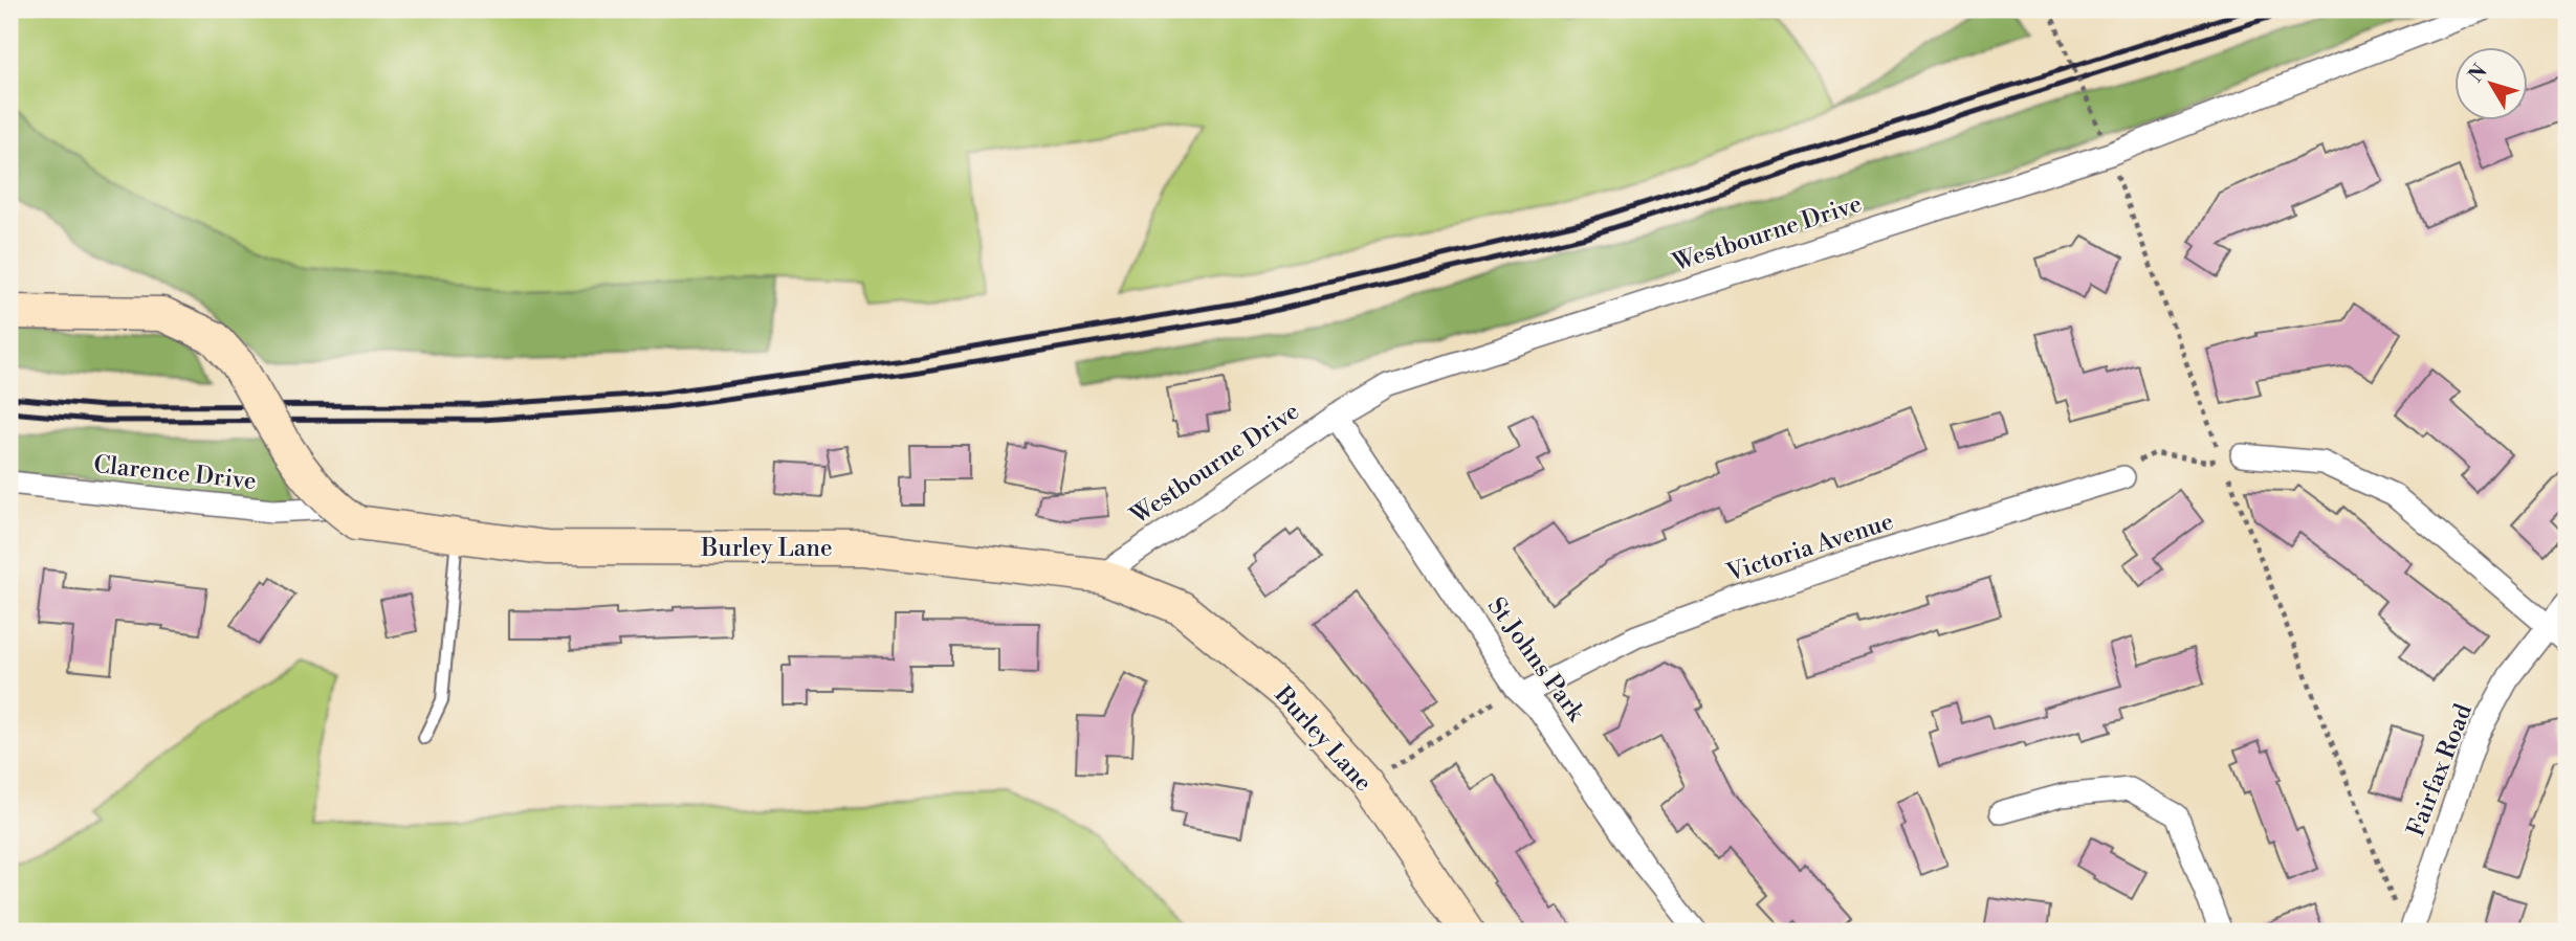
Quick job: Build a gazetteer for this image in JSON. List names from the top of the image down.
{
  "streets": {
    "street": [
      "Westbourne Drive",
      "Clarence Drive",
      "Victoria Avenue",
      "Burley Lane",
      "St Johns Park",
      "Fairfax Road"
    ]
  },
  "crossings": [
    ["Westbourne Drive", "Burley Lane"],
    ["Westbourne Drive", "St Johns Park"],
    ["Clarence Drive", "Burley Lane"],
    ["Victoria Avenue", "St Johns Park"]
  ],
  "north": "top left"
}
